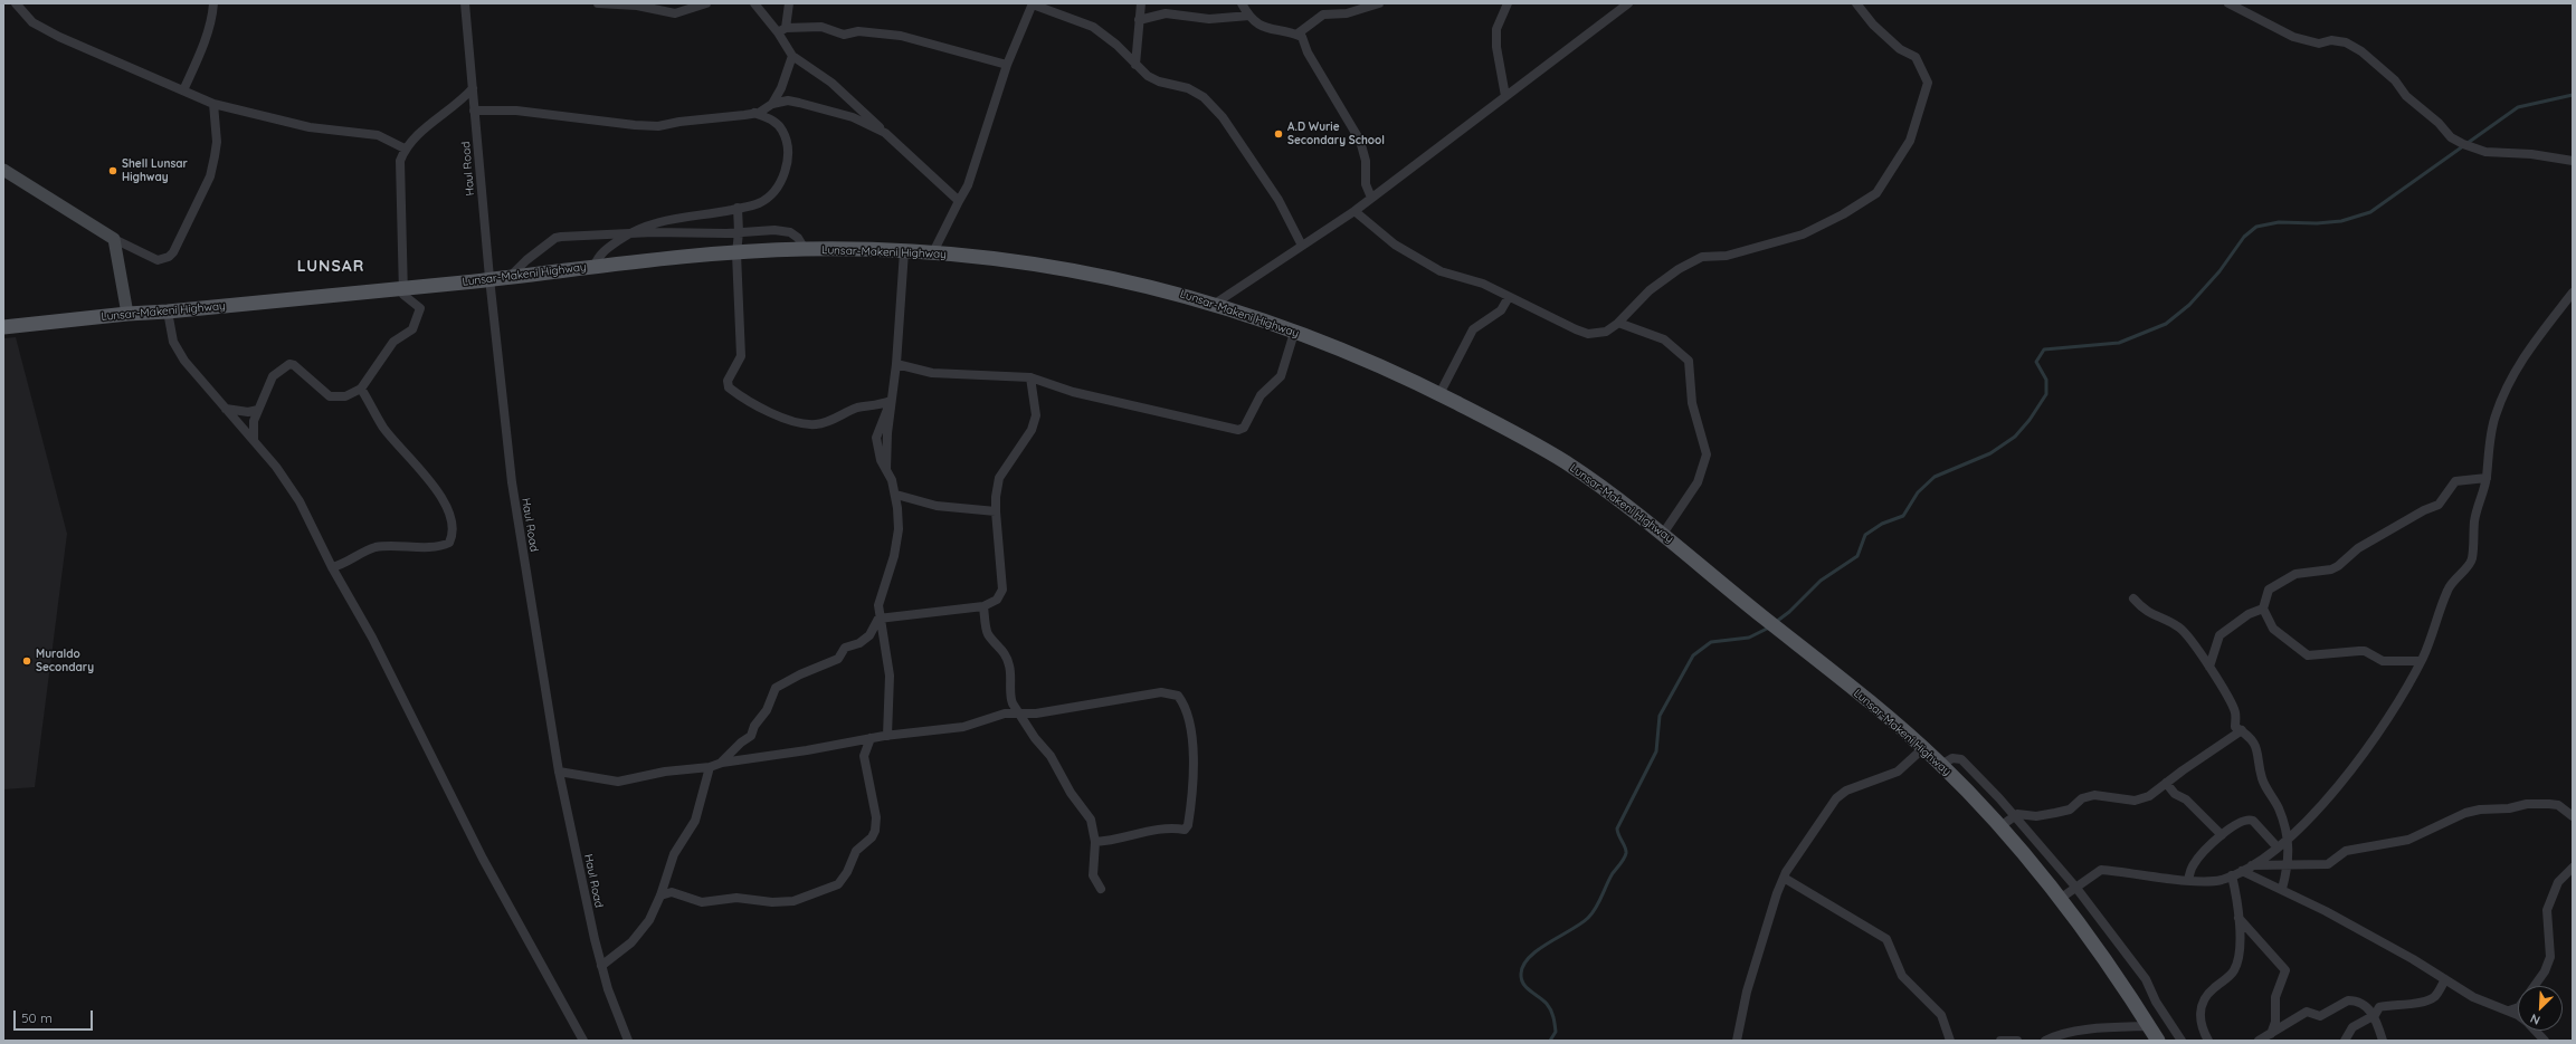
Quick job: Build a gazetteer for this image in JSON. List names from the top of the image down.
{
  "streets": {
    "main road": ["Lunsar-Makeni Highway"],
    "street": ["Haul Road"]
  },
  "crossings": [
    ["Haul Road", "Lunsar-Makeni Highway"]
  ],
  "districts": ["LUNSAR"],
  "places": ["A.D Wurie Secondary School", "Shell Lunsar Highway", "Muraldo Secondary"],
  "scale_bar": "50 m",
  "north": "bottom left"
}
